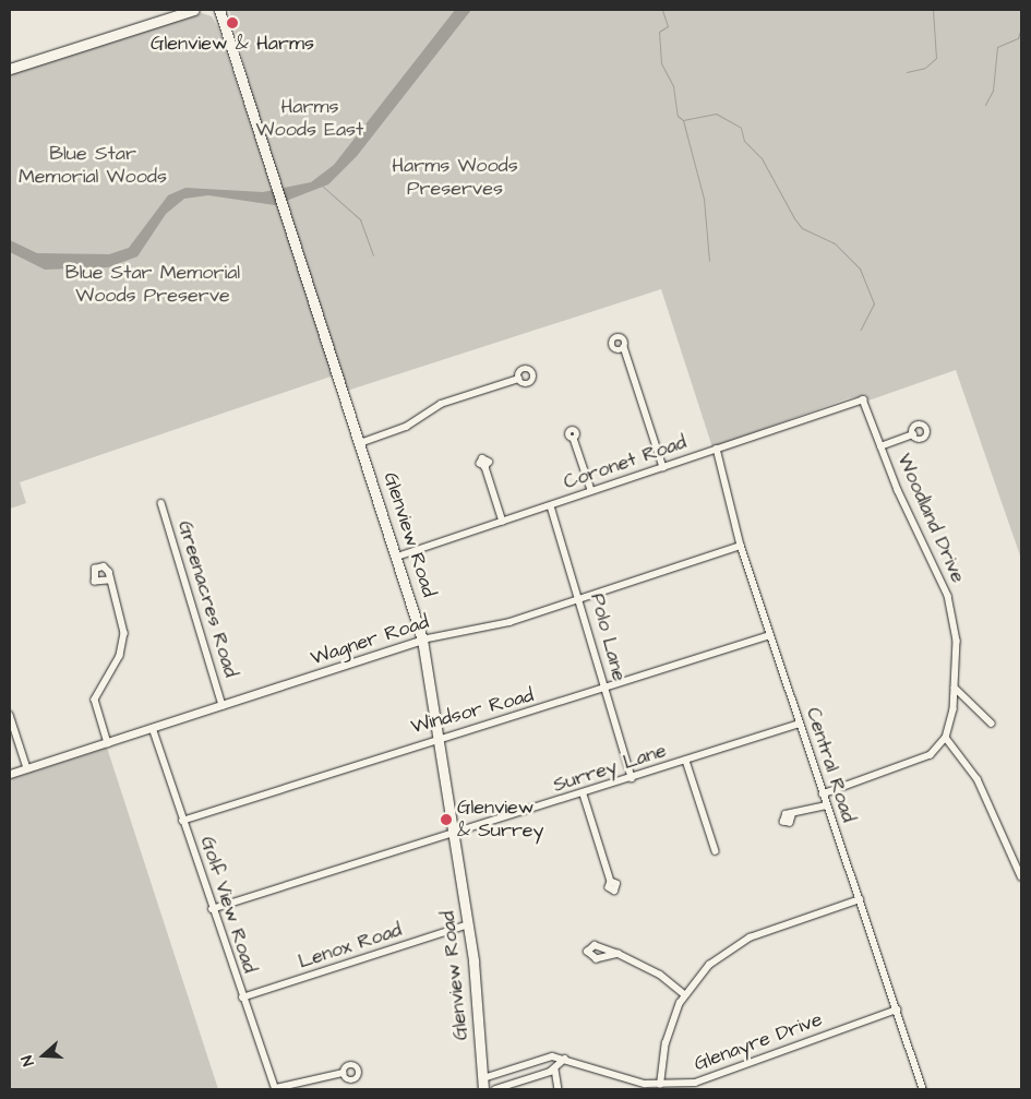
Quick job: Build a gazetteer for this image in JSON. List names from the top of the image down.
{
  "streets": {
    "main road": ["Glenview Road"],
    "street": [
      "Coronet Road",
      "Woodland Drive",
      "Greenacres Road",
      "Polo Lane",
      "Wagner Road",
      "Windsor Road",
      "Central Road",
      "Surrey Lane",
      "Golf View Road",
      "Lenox Road",
      "Glenayre Drive"
    ]
  },
  "crossings": [
    ["Coronet Road", "Woodland Drive"],
    ["Coronet Road", "Glenview Road"],
    ["Coronet Road", "Polo Lane"],
    ["Coronet Road", "Central Road"],
    ["Glenview Road", "Wagner Road"],
    ["Glenview Road", "Windsor Road"],
    ["Glenview Road", "Surrey Lane"],
    ["Glenview Road", "Lenox Road"],
    ["Glenview Road", "Glenayre Drive"],
    ["Greenacres Road", "Wagner Road"],
    ["Polo Lane", "Wagner Road"],
    ["Polo Lane", "Windsor Road"],
    ["Polo Lane", "Surrey Lane"],
    ["Wagner Road", "Central Road"],
    ["Wagner Road", "Golf View Road"],
    ["Windsor Road", "Central Road"],
    ["Windsor Road", "Golf View Road"],
    ["Central Road", "Surrey Lane"],
    ["Central Road", "Glenayre Drive"],
    ["Surrey Lane", "Golf View Road"],
    ["Golf View Road", "Lenox Road"]
  ],
  "parks": [
    "Harms Woods East",
    "Blue Star Memorial Woods",
    "Harms Woods Preserves",
    "Blue Star Memorial Woods Preserve"
  ],
  "places": ["Glenview & Harms", "Glenview & Surrey"],
  "north": "left"
}
